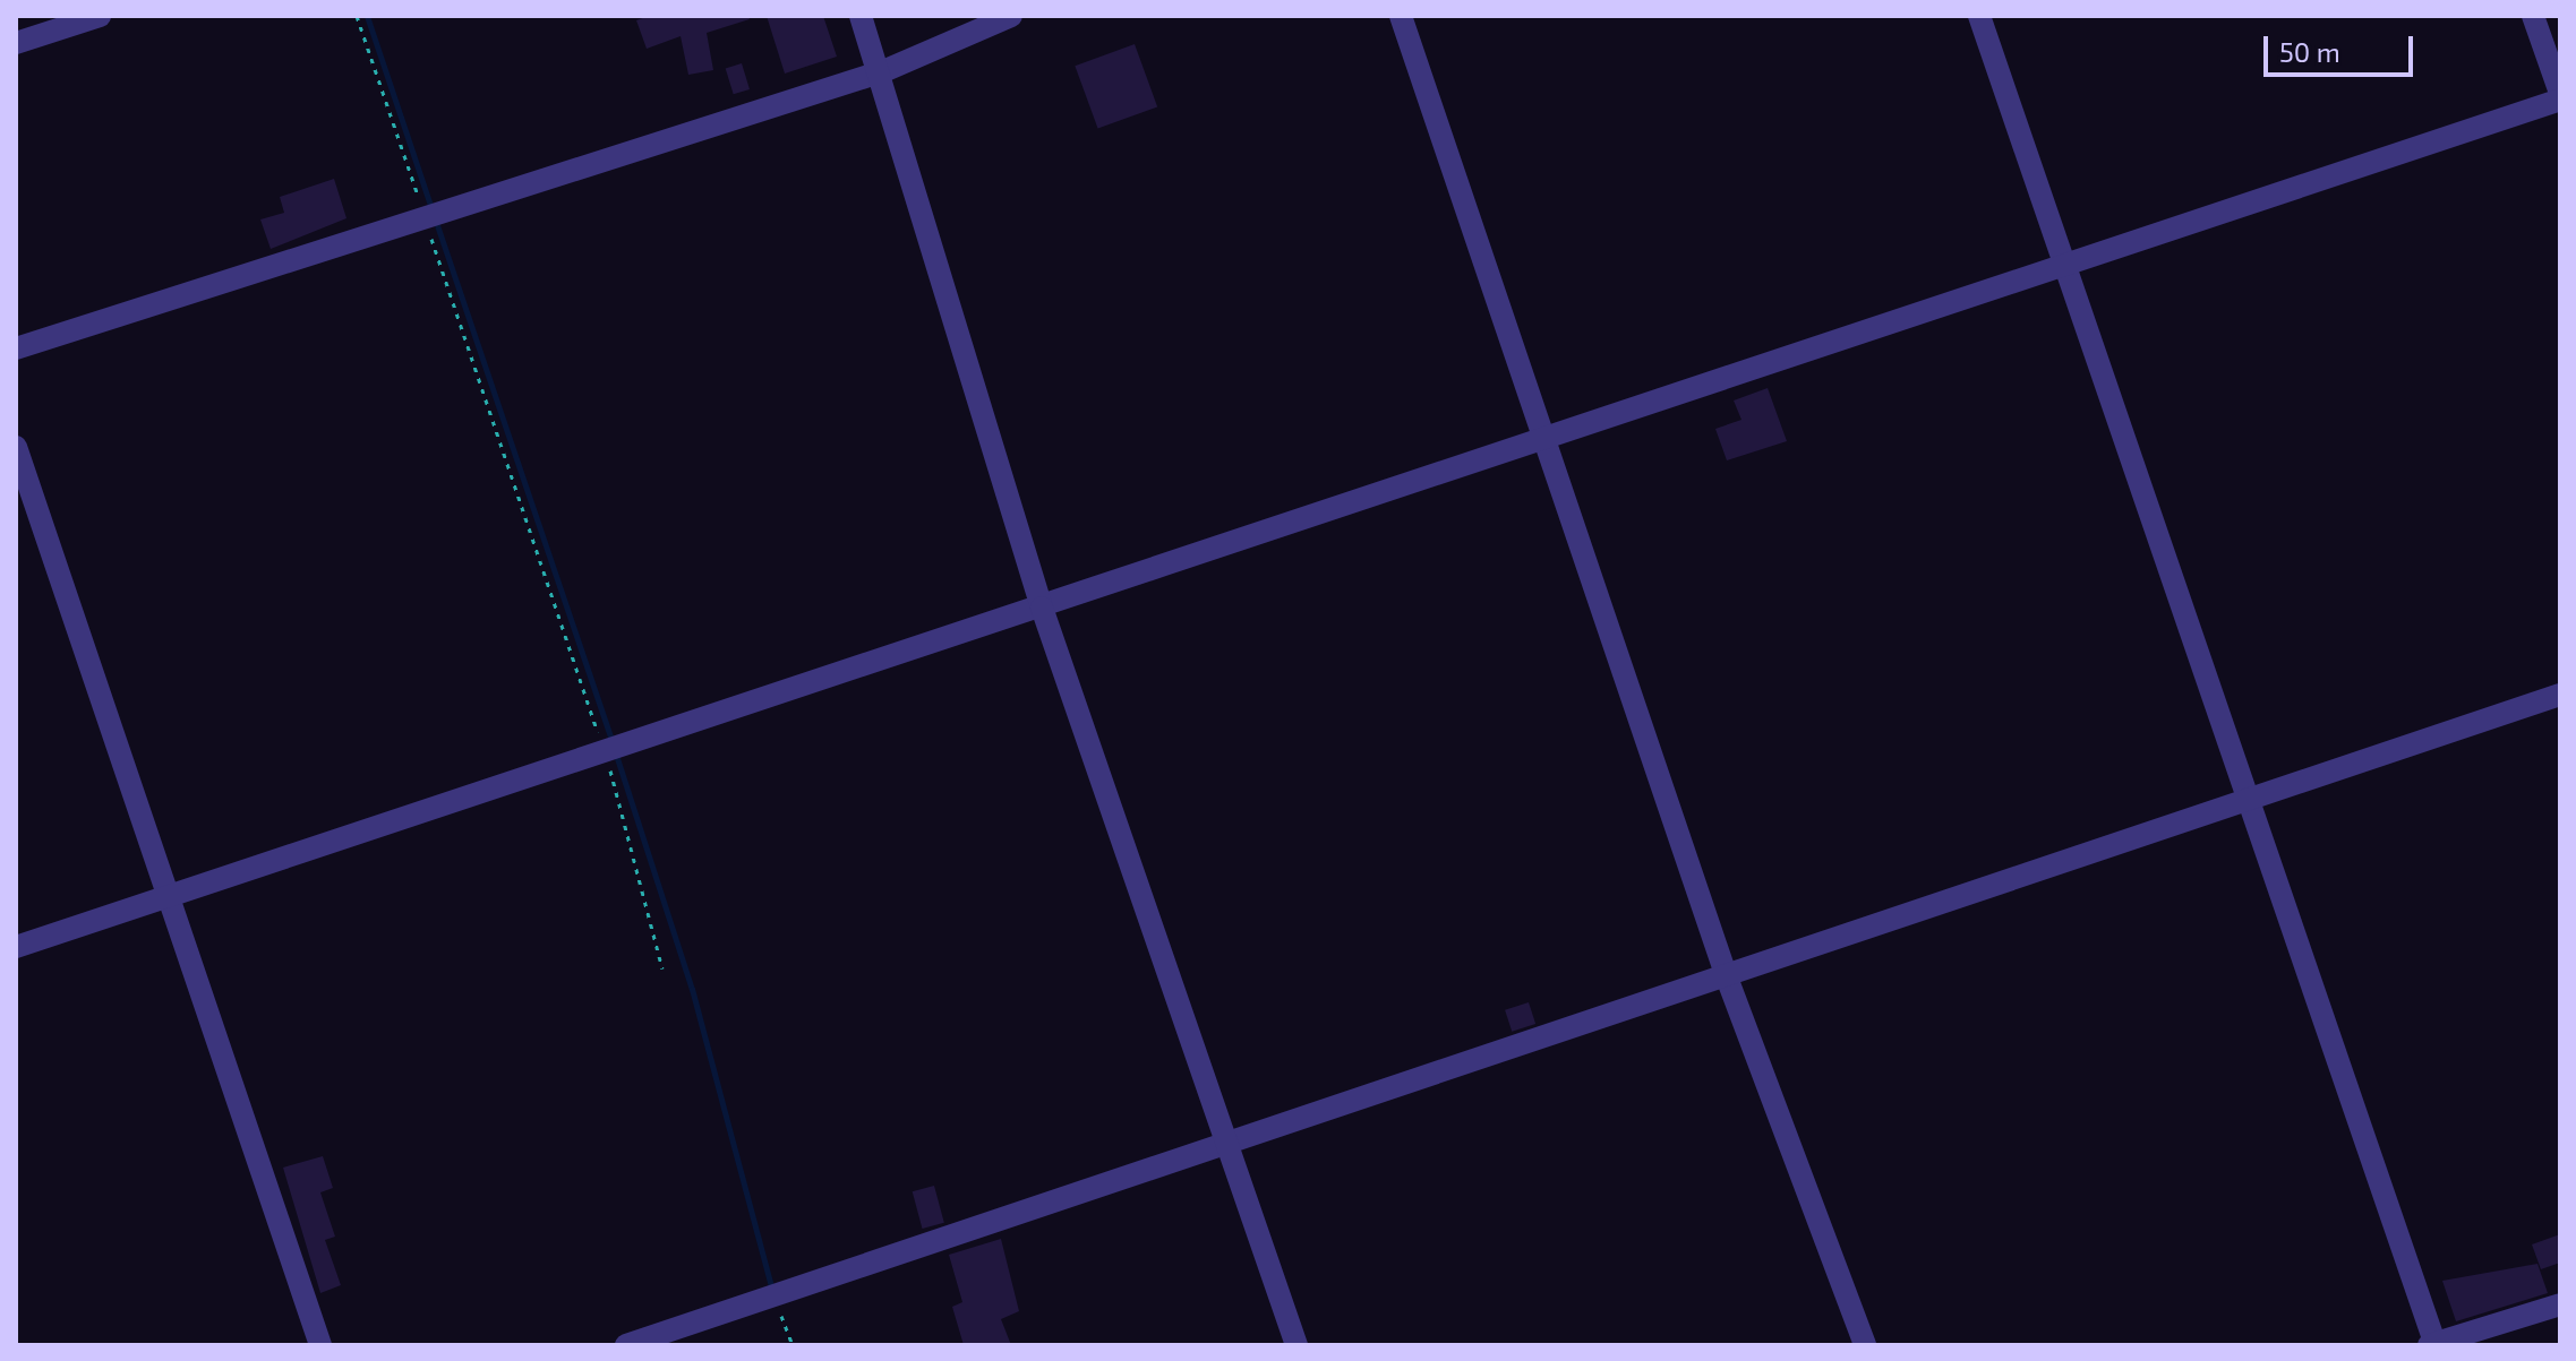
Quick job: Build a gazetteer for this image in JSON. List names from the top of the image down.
{
  "scale_bar": "50 m"
}
